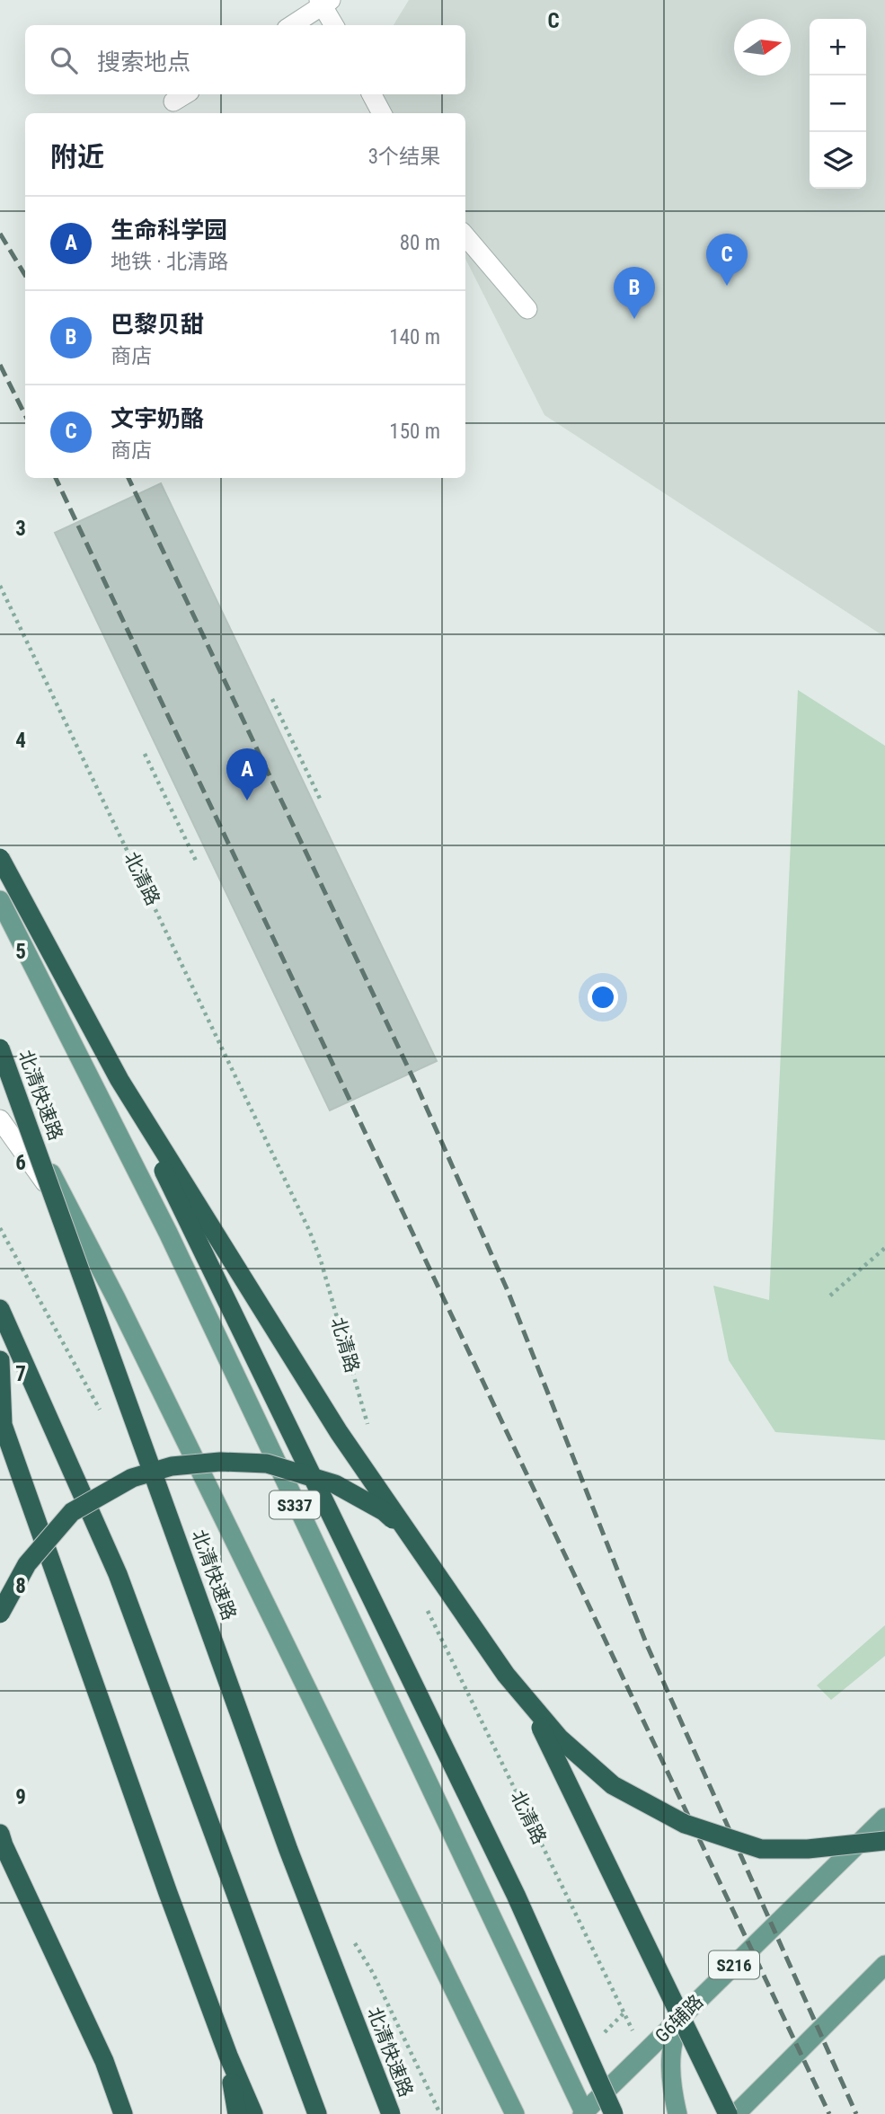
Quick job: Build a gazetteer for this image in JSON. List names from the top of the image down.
{
  "streets": {
    "highway": ["北清快速路"],
    "main road": ["S337", "S216", "G6辅路"],
    "path": ["北清路"]
  },
  "crossings": [
    ["北清路", "G6辅路"],
    ["S337", "G6辅路"]
  ],
  "north": "right",
  "page": {
    "map_buttons": ["+", "−"],
    "search": "搜索地点",
    "heading": ["附近", "3个结果"],
    "list": [
      {
        "mark": "A",
        "name": "生命科学园",
        "note": "地铁 · 北清路",
        "value": "80 m"
      },
      {
        "mark": "B",
        "name": "巴黎贝甜",
        "note": "商店",
        "value": "140 m"
      },
      {
        "mark": "C",
        "name": "文宇奶酪",
        "note": "商店",
        "value": "150 m"
      }
    ],
    "pins": ["C", "B", "A"]
  },
  "grid": {
    "columns": ["C"],
    "rows": [
      "3",
      "4",
      "5",
      "6",
      "7",
      "8",
      "9"
    ]
  }
}
